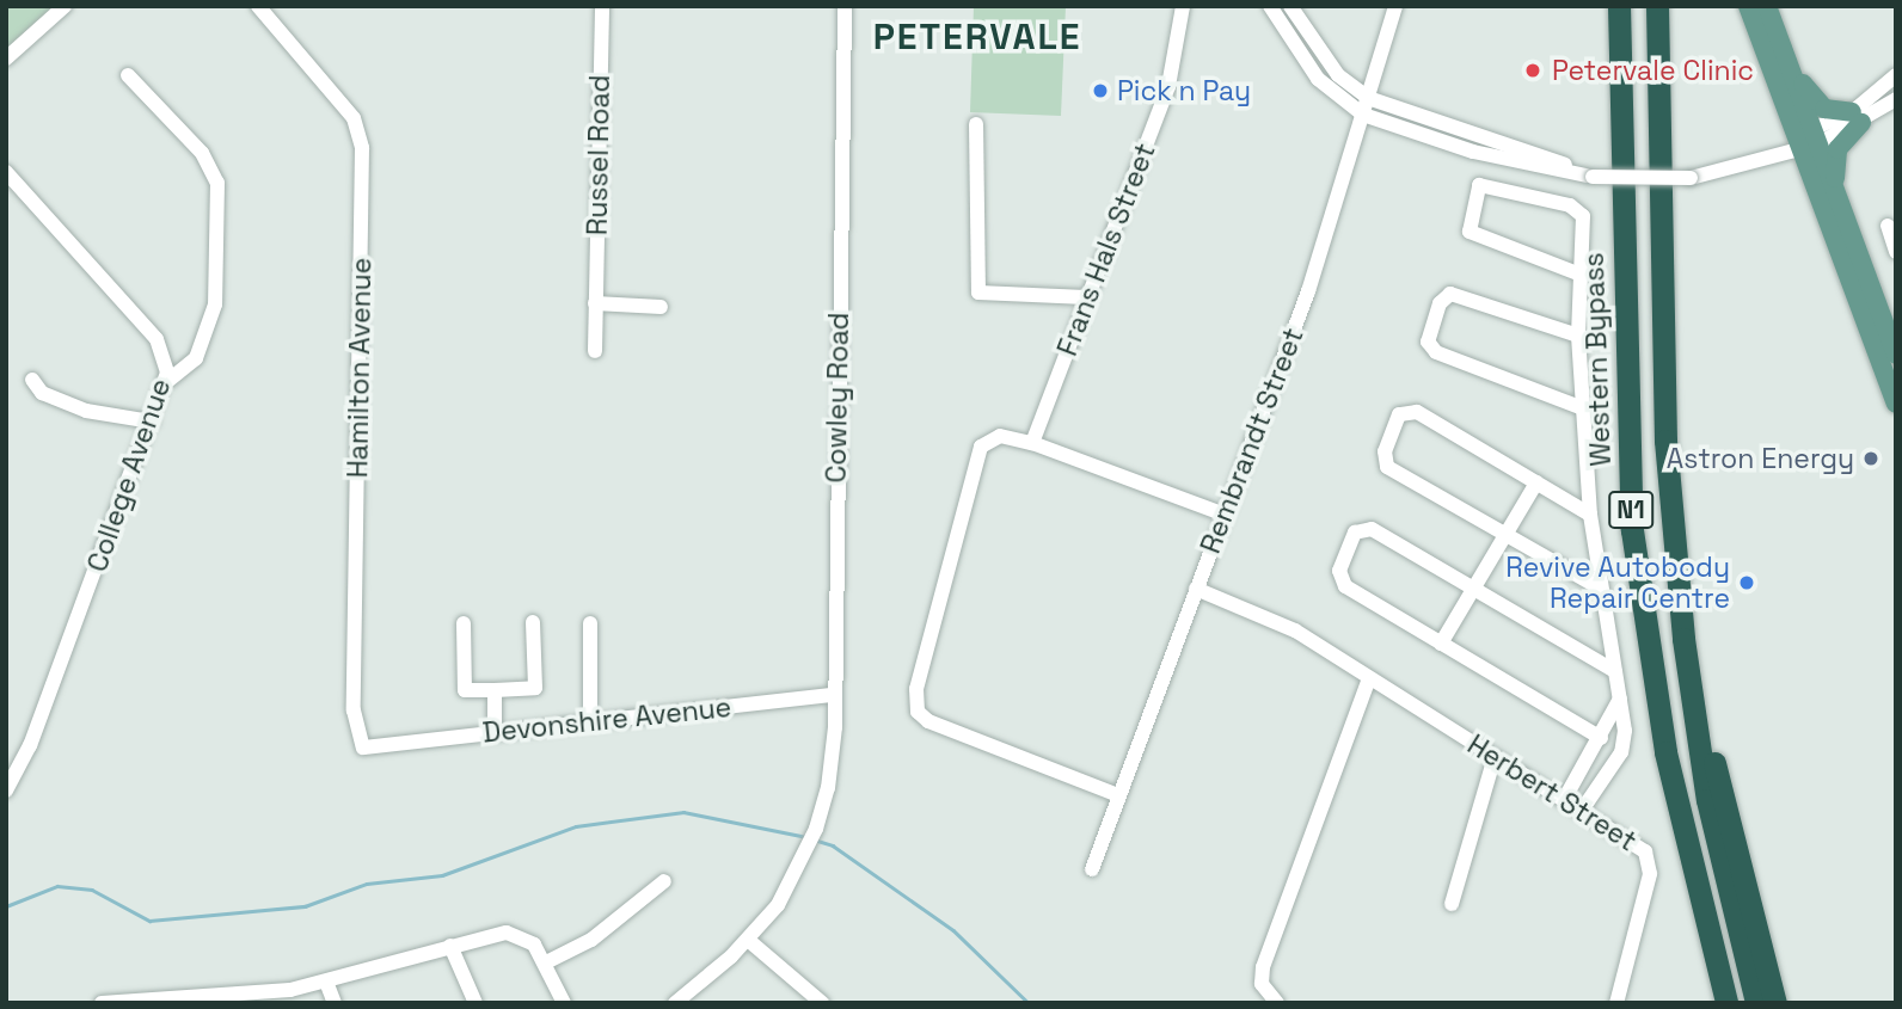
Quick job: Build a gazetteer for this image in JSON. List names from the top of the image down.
{
  "streets": {
    "highway": ["Western Bypass", "N1"],
    "street": [
      "Russel Road",
      "Frans Hals Street",
      "Hamilton Avenue",
      "Cowley Road",
      "Rembrandt Street",
      "College Avenue",
      "Devonshire Avenue",
      "Herbert Street"
    ]
  },
  "crossings": [
    ["Hamilton Avenue", "Devonshire Avenue"],
    ["Cowley Road", "Devonshire Avenue"],
    ["Rembrandt Street", "Herbert Street"]
  ],
  "districts": ["PETERVALE"],
  "places": [
    "Petervale Clinic",
    "Pick n Pay",
    "Astron Energy",
    "Revive Autobody Repair Centre"
  ]
}
